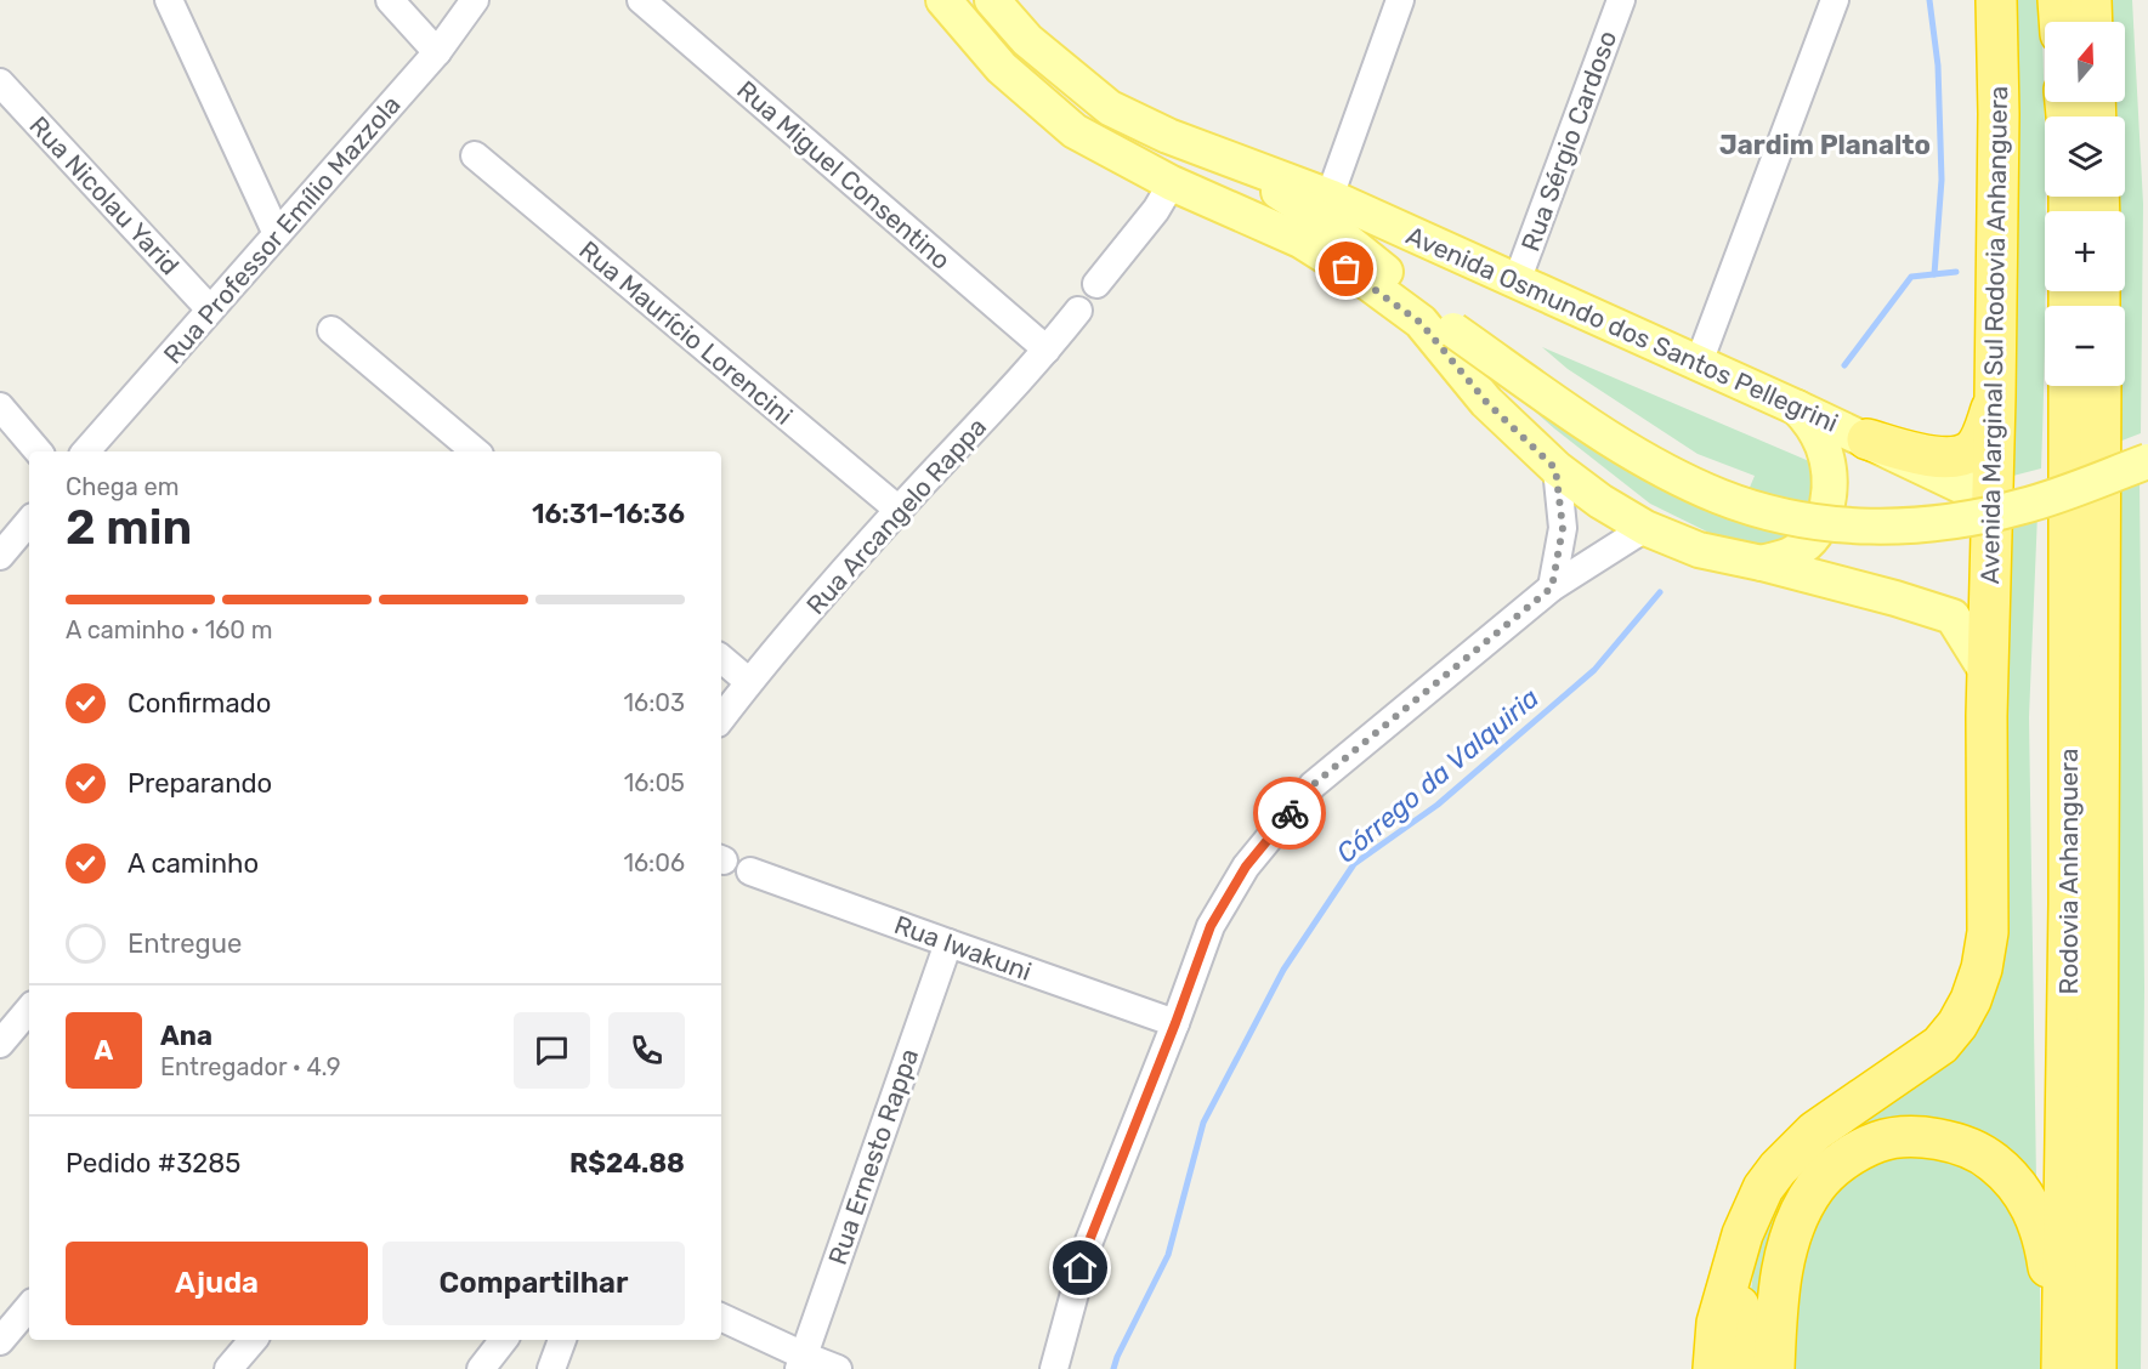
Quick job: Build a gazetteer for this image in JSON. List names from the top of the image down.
{
  "streets": {
    "highway": ["Avenida Marginal Sul Rodovia Anhanguera", "Rodovia Anhanguera"],
    "main road": ["Avenida Osmundo dos Santos Pellegrini"],
    "street": [
      "Rua Sérgio Cardoso",
      "Rua Miguel Consentino",
      "Rua Nicolau Yarid",
      "Rua Professor Emílio Mazzola",
      "Rua Maurício Lorencini",
      "Rua Arcangelo Rappa",
      "Rua Iwakuni",
      "Rua Ernesto Rappa"
    ]
  },
  "crossings": [
    ["Rua Sérgio Cardoso", "Avenida Osmundo dos Santos Pellegrini"],
    ["Rua Miguel Consentino", "Rua Arcangelo Rappa"],
    ["Rua Nicolau Yarid", "Rua Professor Emílio Mazzola"],
    ["Avenida Osmundo dos Santos Pellegrini", "Avenida Marginal Sul Rodovia Anhanguera"],
    ["Rua Maurício Lorencini", "Rua Arcangelo Rappa"],
    ["Rua Iwakuni", "Rua Ernesto Rappa"]
  ],
  "districts": ["Jardim Planalto"],
  "water": ["Córrego da Valquiria"],
  "north": "top",
  "page": {
    "map_buttons": ["+", "−"],
    "heading": ["2 min", "Chega em", "16:31–16:36"],
    "panel": [
      "Ana",
      "Entregador · 4.9",
      "Pedido #3285",
      "R$24.88"
    ],
    "bar": "A caminho · 160 m",
    "list": [
      ["Confirmado", "16:03"],
      ["Preparando", "16:05"],
      ["A caminho", "16:06"],
      "Entregue"
    ],
    "round": "A",
    "buttons": ["Ajuda", "Compartilhar"]
  }
}
